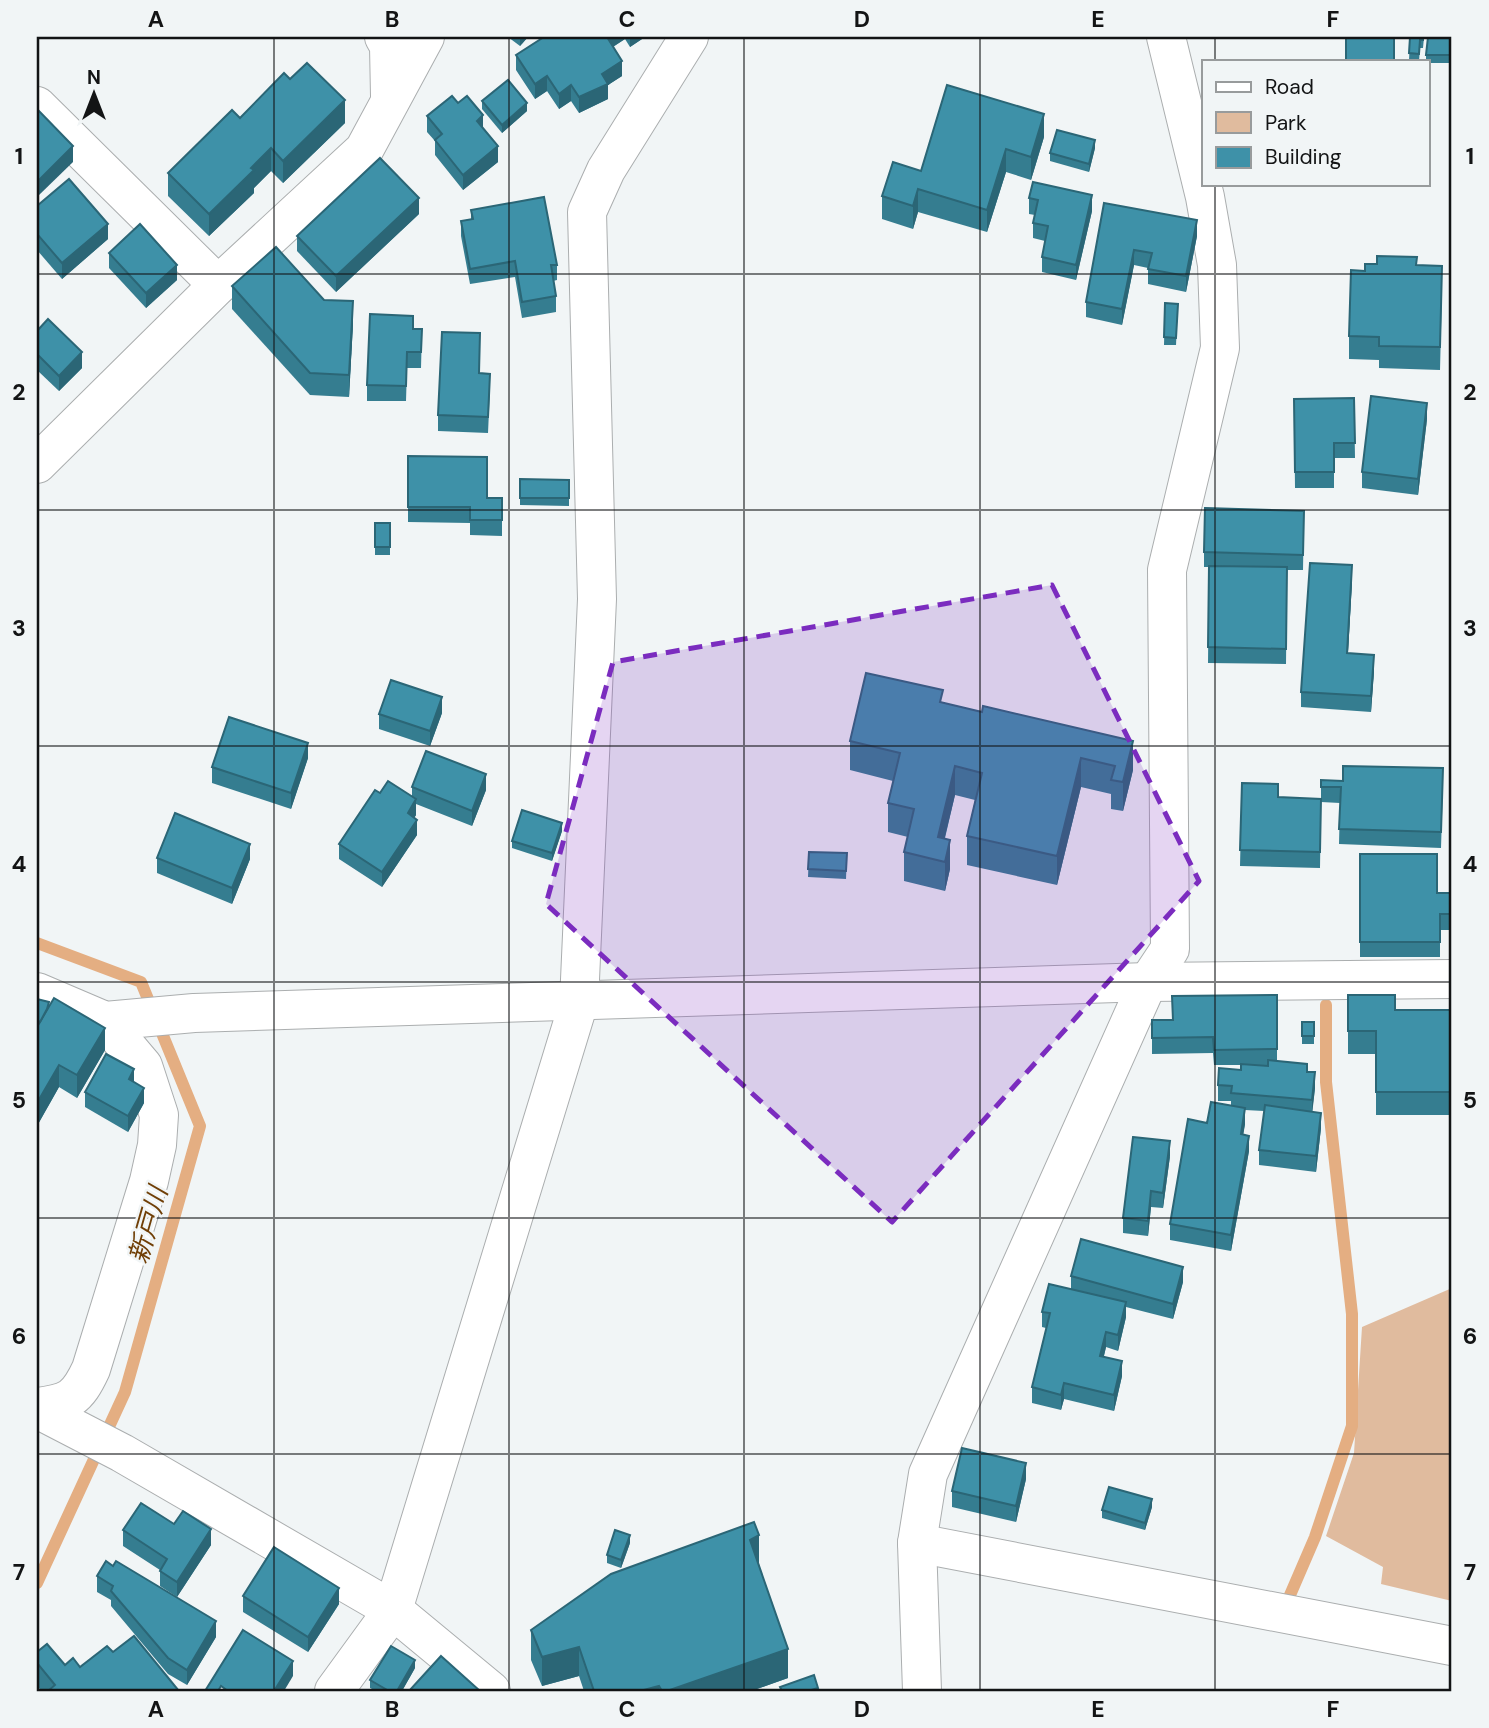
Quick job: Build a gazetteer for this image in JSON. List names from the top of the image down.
{
  "water": ["新戸川"],
  "legend": ["Road", "Park", "Building"],
  "north": "top",
  "grid": {
    "columns": [
      "A",
      "B",
      "C",
      "D",
      "E",
      "F"
    ],
    "rows": [
      "1",
      "2",
      "3",
      "4",
      "5",
      "6",
      "7"
    ]
  }
}
